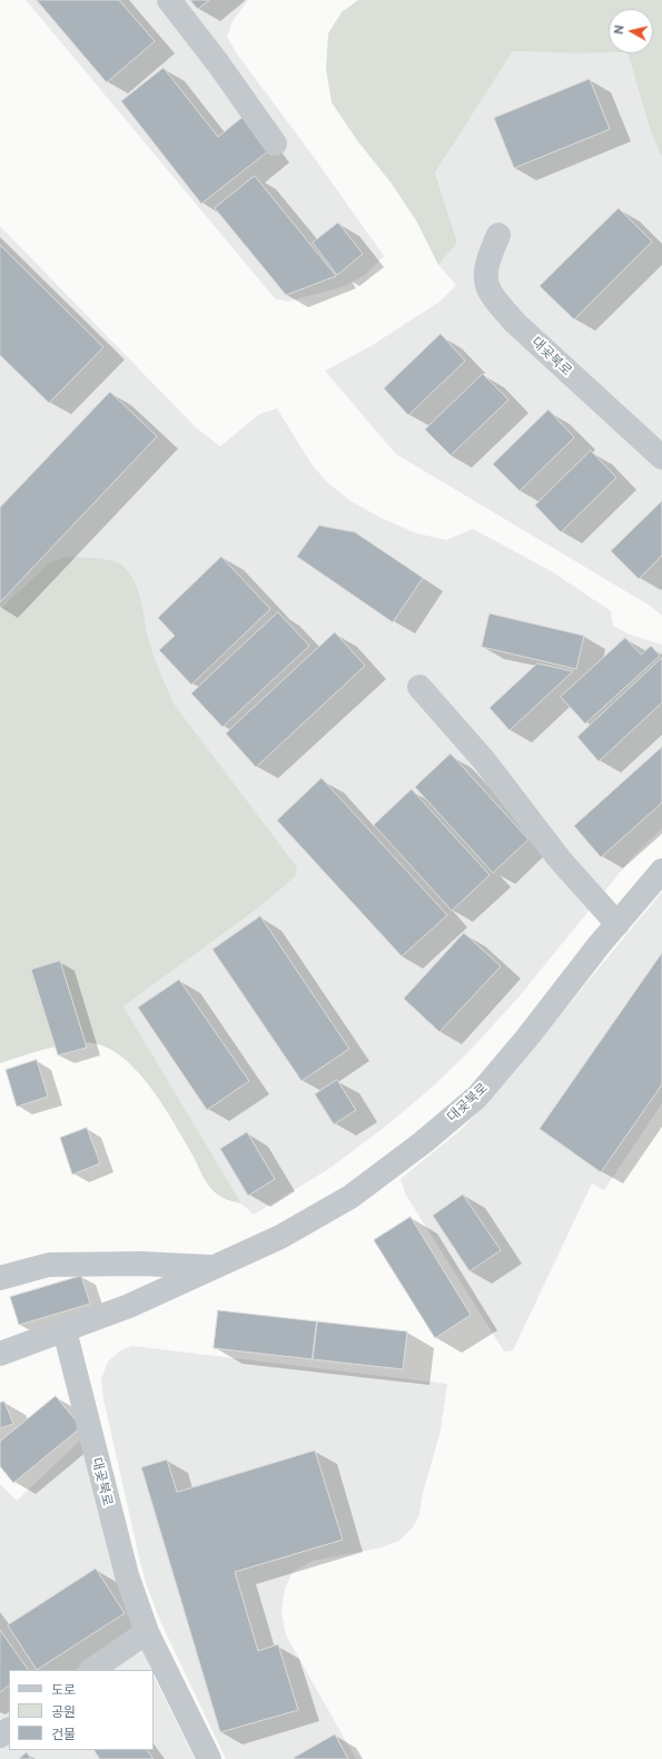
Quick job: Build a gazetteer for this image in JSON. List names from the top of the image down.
{
  "streets": {
    "street": ["대곶북로"]
  },
  "legend": ["도로", "공원", "건물"],
  "north": "left"
}
